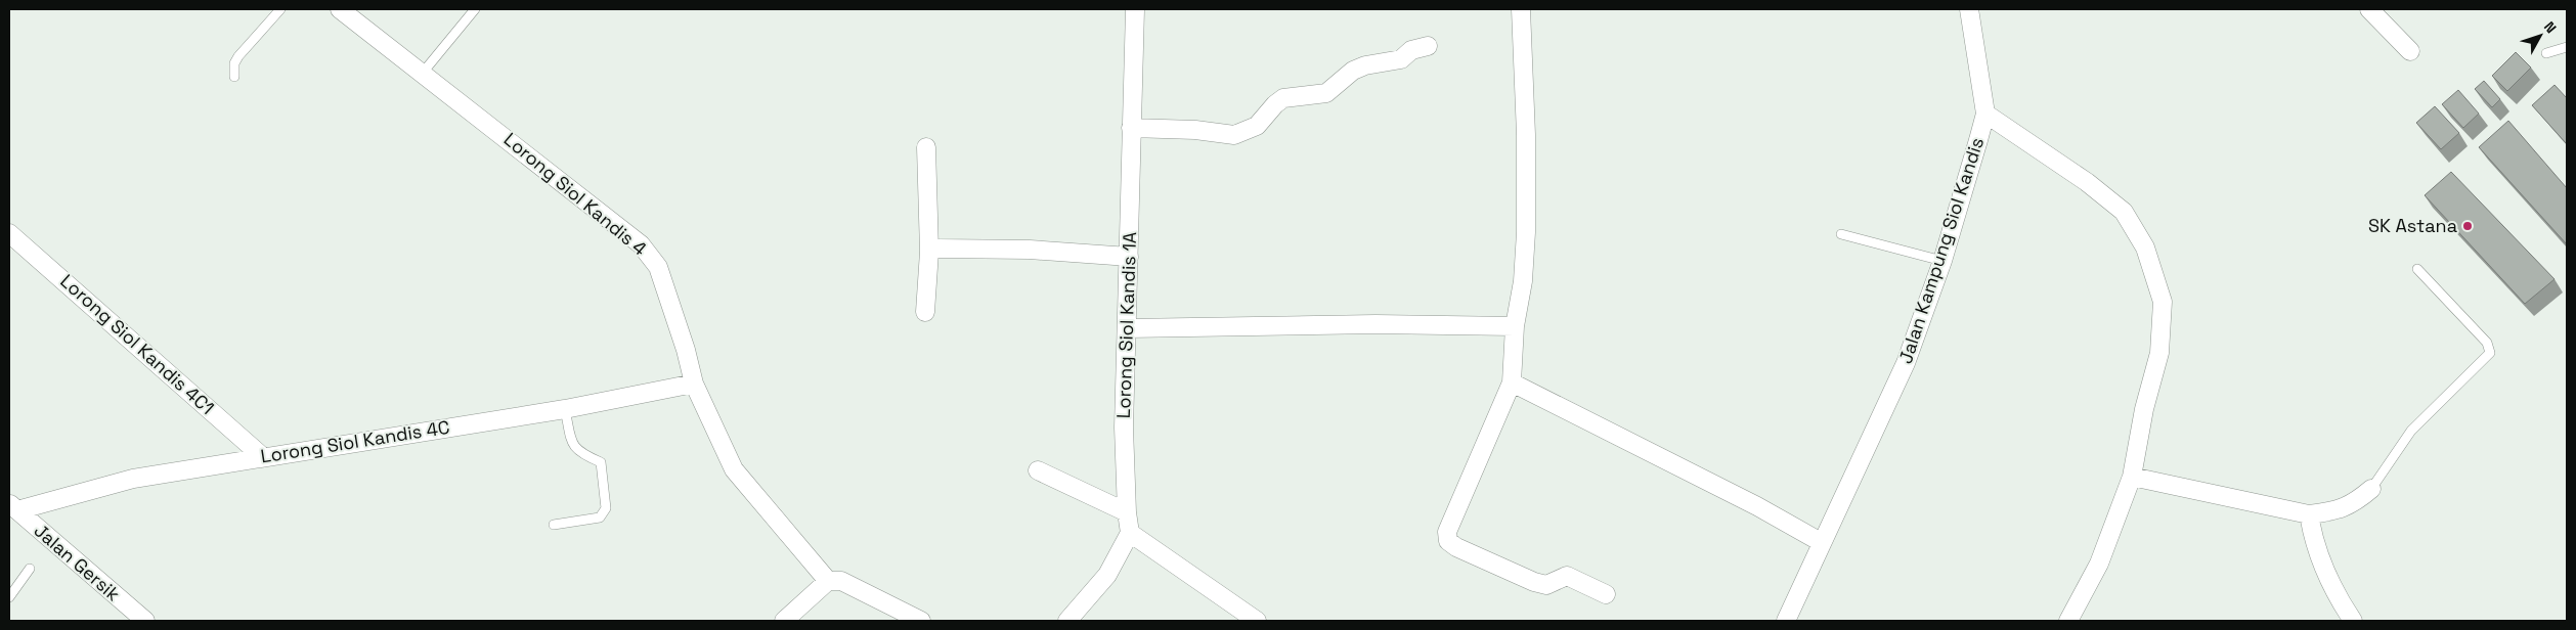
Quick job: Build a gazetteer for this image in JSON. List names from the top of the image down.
{
  "streets": {
    "street": [
      "Lorong Siol Kandis 4",
      "Jalan Kampung Siol Kandis",
      "Lorong Siol Kandis 1A",
      "Lorong Siol Kandis 4C1",
      "Lorong Siol Kandis 4C",
      "Jalan Gersik"
    ]
  },
  "crossings": [
    ["Lorong Siol Kandis 4", "Lorong Siol Kandis 4C"],
    ["Lorong Siol Kandis 4C1", "Lorong Siol Kandis 4C"],
    ["Lorong Siol Kandis 4C", "Jalan Gersik"]
  ],
  "places": ["SK Astana"],
  "north": "top right"
}
